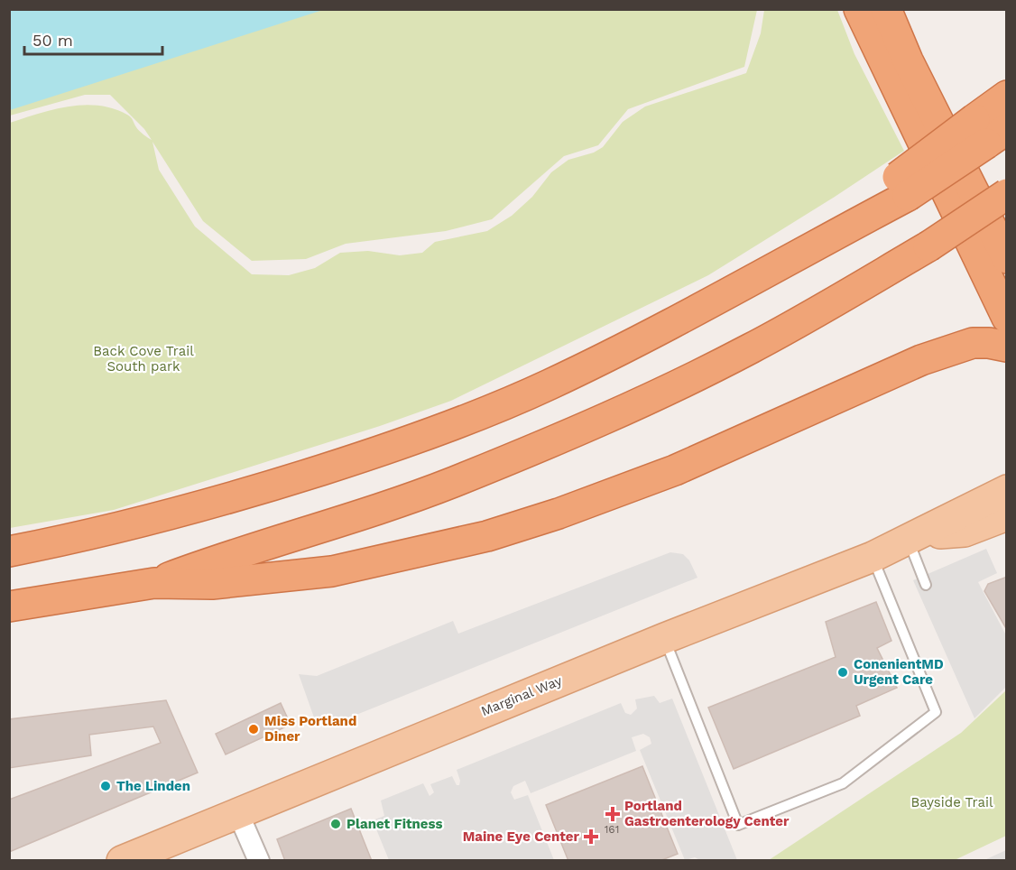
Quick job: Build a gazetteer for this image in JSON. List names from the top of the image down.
{
  "streets": {
    "main road": ["Marginal Way"]
  },
  "parks": ["Back Cove Trail South park", "Bayside Trail"],
  "places": {
    "other": [
      "ConenientMD Urgent Care",
      "Miss Portland Diner",
      "The Linden",
      "Planet Fitness"
    ],
    "health": ["Portland Gastroenterology Center", "Maine Eye Center"]
  },
  "house_numbers": ["161"],
  "scale_bar": "50 m"
}
